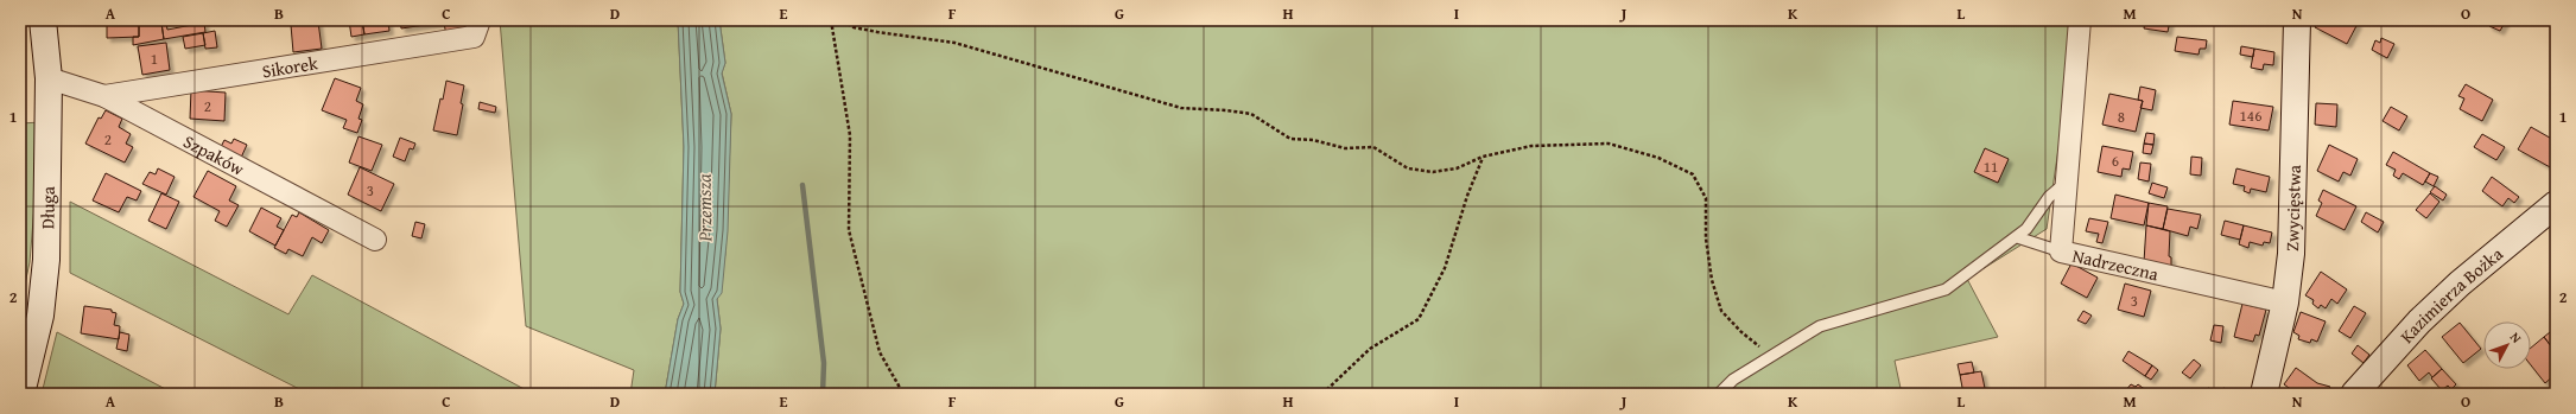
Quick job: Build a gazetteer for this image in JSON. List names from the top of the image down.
{
  "streets": {
    "street": [
      "Sikorek",
      "Szpaków",
      "Długa",
      "Zwycięstwa",
      "Nadrzeczna",
      "Kazimierza Bożka"
    ]
  },
  "crossings": [
    ["Sikorek", "Szpaków"],
    ["Szpaków", "Długa"],
    ["Zwycięstwa", "Nadrzeczna"]
  ],
  "water": ["Przemsza"],
  "house_numbers": [
    "1",
    "2",
    "146",
    "8",
    "2",
    "6",
    "11",
    "3",
    "3"
  ],
  "north": "top right",
  "grid": {
    "columns": [
      "A",
      "B",
      "C",
      "D",
      "E",
      "F",
      "G",
      "H",
      "I",
      "J",
      "K",
      "L",
      "M",
      "N",
      "O"
    ],
    "rows": ["1", "2"]
  }
}
